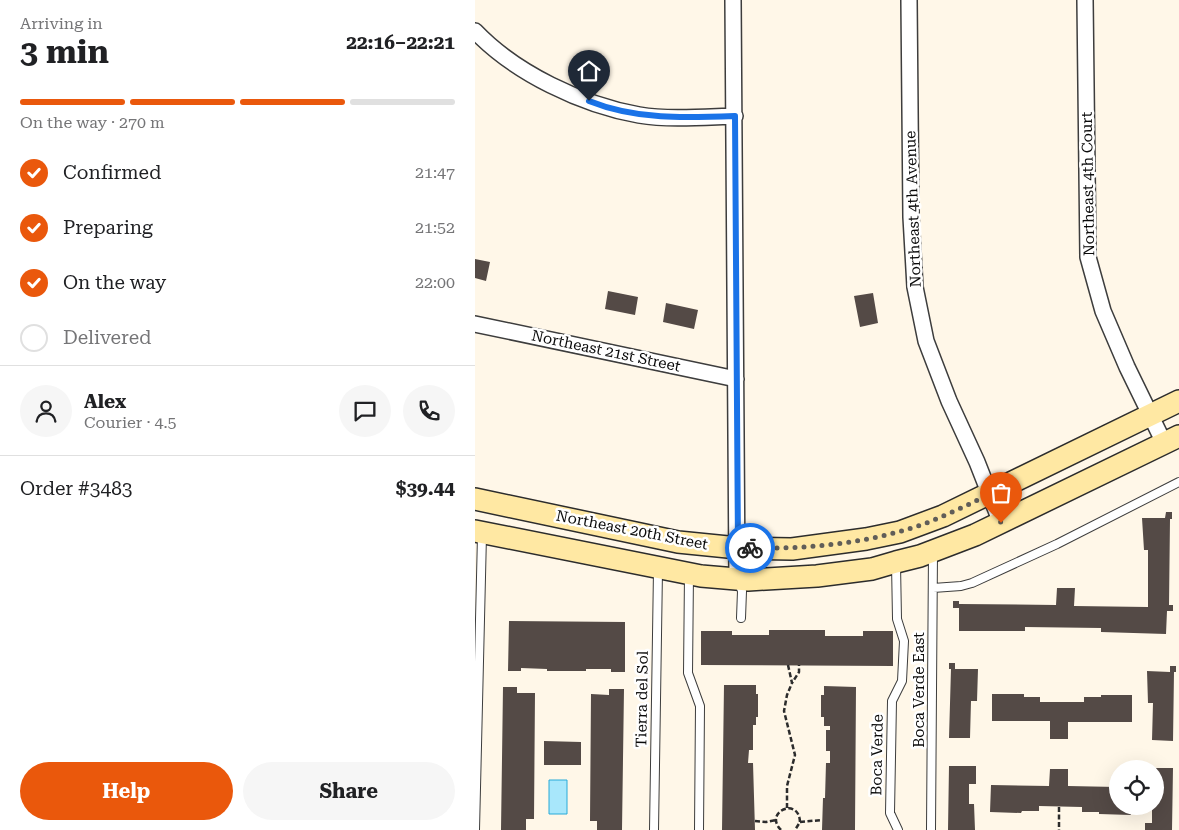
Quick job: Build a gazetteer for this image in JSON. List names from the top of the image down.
{
  "streets": {
    "street": [
      "Northeast 4th Court",
      "Northeast 4th Avenue",
      "Northeast 21st Street",
      "Northeast 20th Street"
    ],
    "lane": ["Boca Verde East", "Tierra del Sol", "Boca Verde"]
  },
  "crossings": [
    ["Northeast 4th Court", "Northeast 20th Street"],
    ["Northeast 4th Avenue", "Northeast 20th Street"]
  ],
  "page": {
    "heading": ["3 min", "Arriving in", "22:16–22:21"],
    "panel": [
      "Alex",
      "Courier · 4.5",
      "Order #3483",
      "$39.44"
    ],
    "bar": "On the way · 270 m",
    "list": [
      ["Confirmed", "21:47"],
      ["Preparing", "21:52"],
      ["On the way", "22:00"],
      "Delivered"
    ],
    "buttons": ["Help", "Share"]
  }
}
